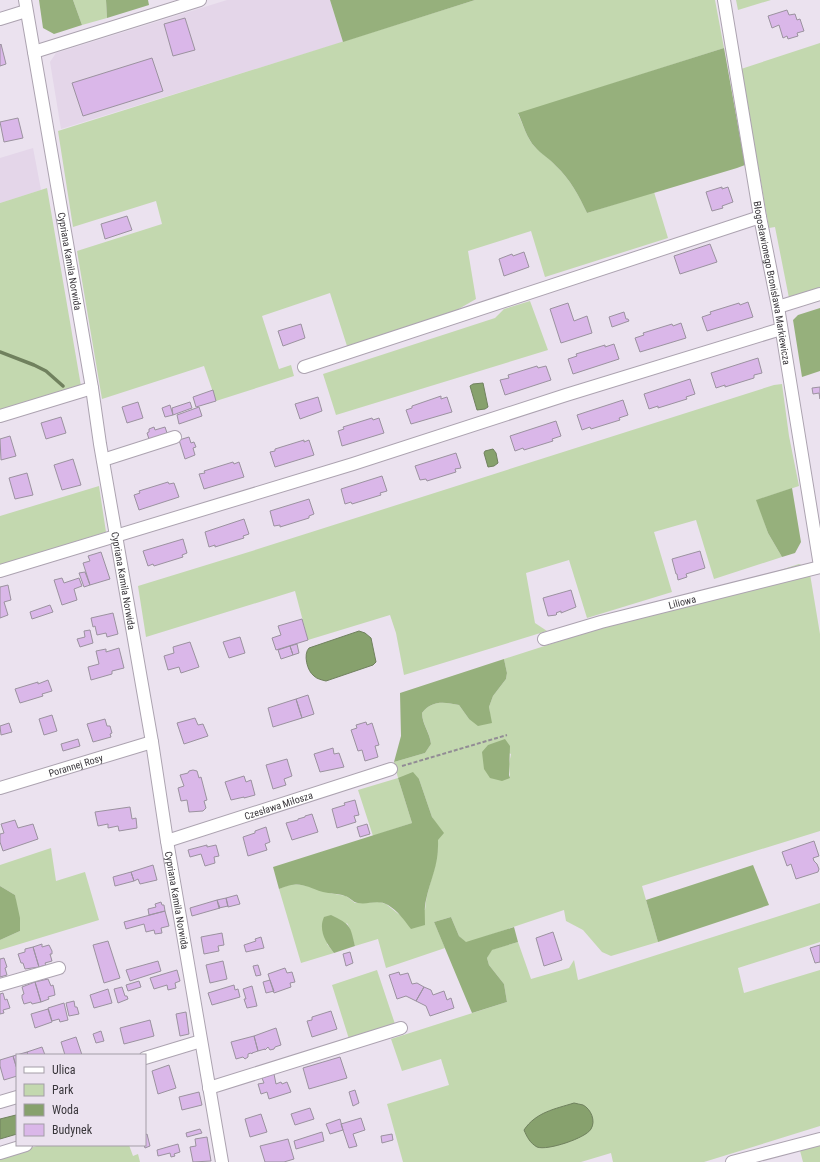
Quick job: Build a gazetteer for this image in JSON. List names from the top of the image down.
{
  "streets": {
    "street": [
      "Cypriana Kamila Norwida",
      "Błogosławionego Bronisława Markiewicza",
      "Liliowa",
      "Porannej Rosy",
      "Czesława Miłosza"
    ]
  },
  "crossings": [
    ["Cypriana Kamila Norwida", "Porannej Rosy"],
    ["Cypriana Kamila Norwida", "Czesława Miłosza"],
    ["Błogosławionego Bronisława Markiewicza", "Liliowa"]
  ],
  "legend": [
    "Ulica",
    "Park",
    "Woda",
    "Budynek"
  ]
}
